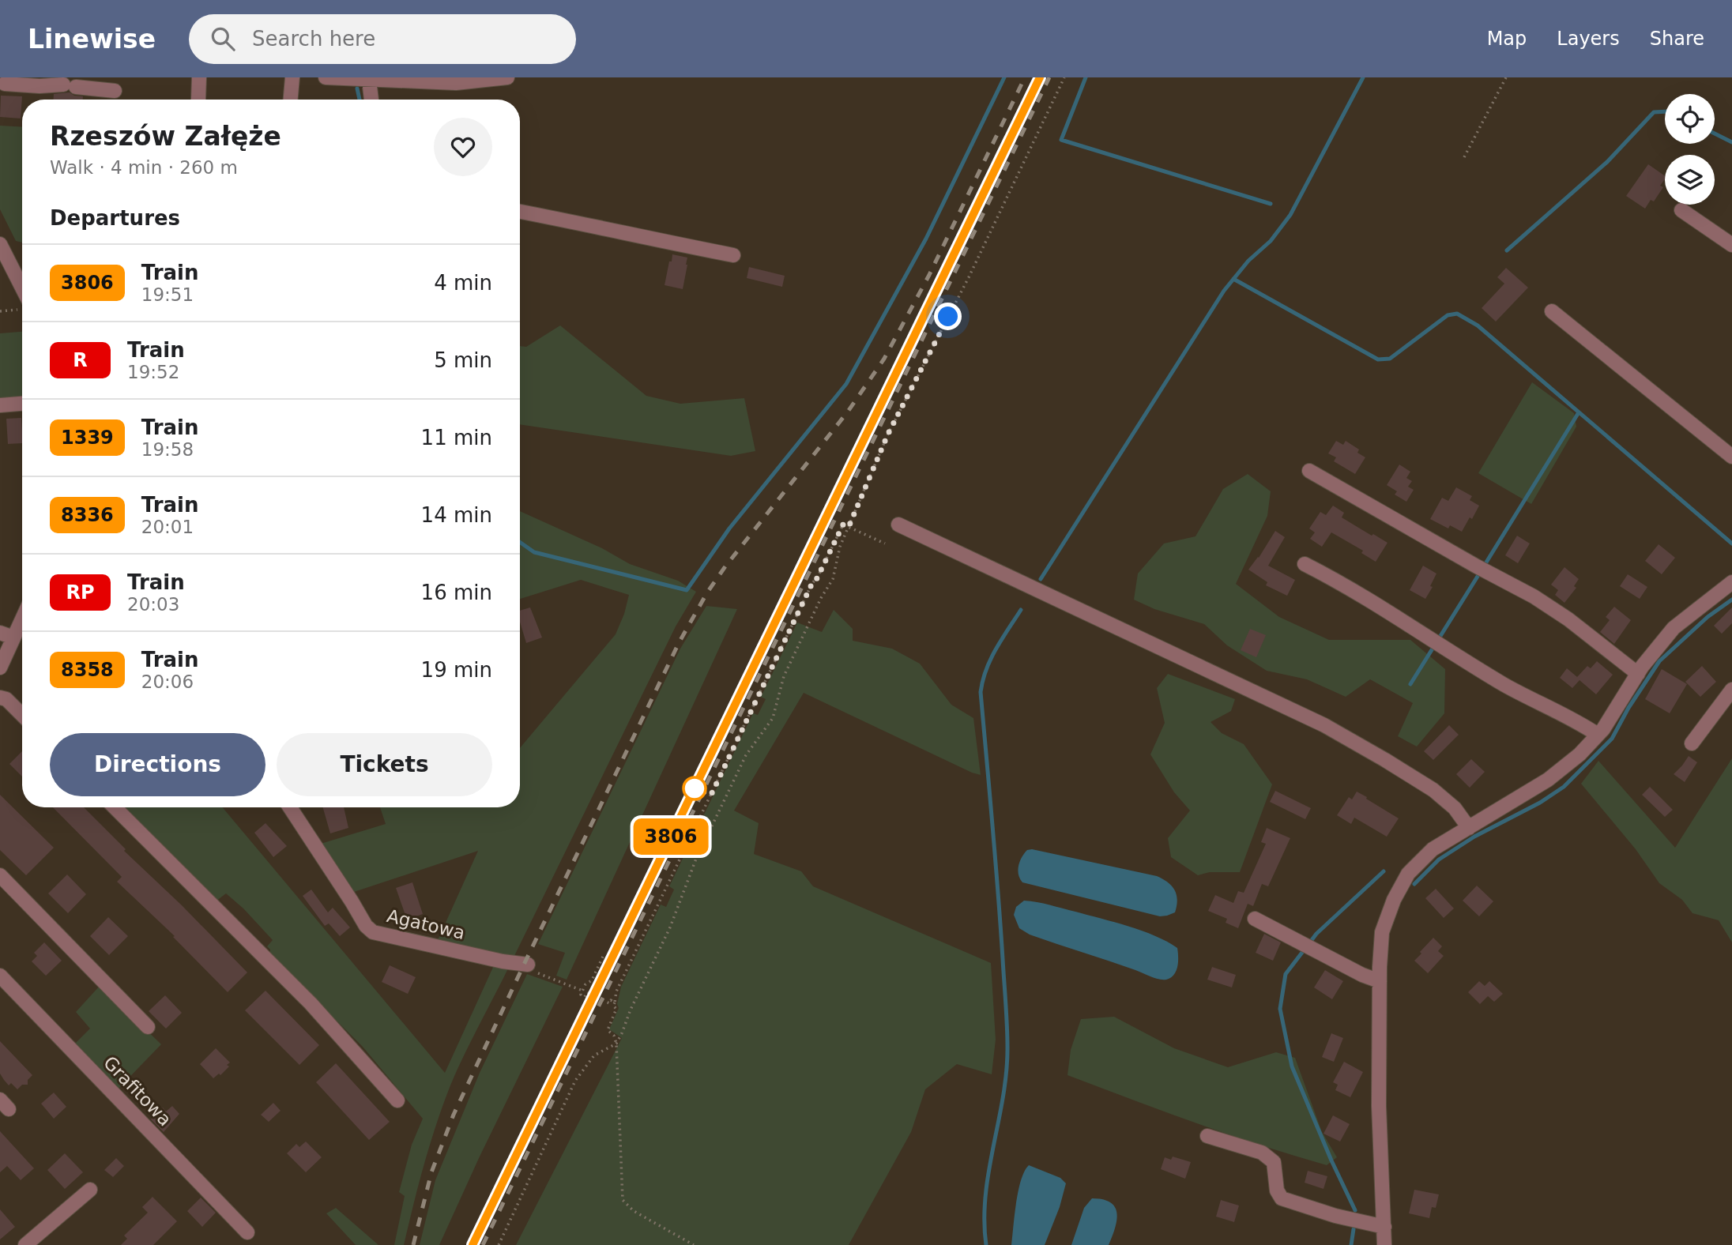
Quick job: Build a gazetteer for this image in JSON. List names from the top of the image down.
{
  "streets": {
    "street": ["Agatowa", "Grafitowa"]
  },
  "page": {
    "header": "Linewise",
    "search": "Search here",
    "nav": ["Map", "Layers", "Share"],
    "on_map": "3806",
    "heading": [
      ["Rzeszów Załęże", "Walk · 4 min · 260 m"],
      "Departures"
    ],
    "list": [
      {
        "mark": "3806",
        "name": "Train",
        "note": "19:51",
        "value": "4 min"
      },
      {
        "mark": "R",
        "name": "Train",
        "note": "19:52",
        "value": "5 min"
      },
      {
        "mark": "1339",
        "name": "Train",
        "note": "19:58",
        "value": "11 min"
      },
      {
        "mark": "8336",
        "name": "Train",
        "note": "20:01",
        "value": "14 min"
      },
      {
        "mark": "RP",
        "name": "Train",
        "note": "20:03",
        "value": "16 min"
      },
      {
        "mark": "8358",
        "name": "Train",
        "note": "20:06",
        "value": "19 min"
      }
    ],
    "buttons": ["Directions", "Tickets"]
  }
}
